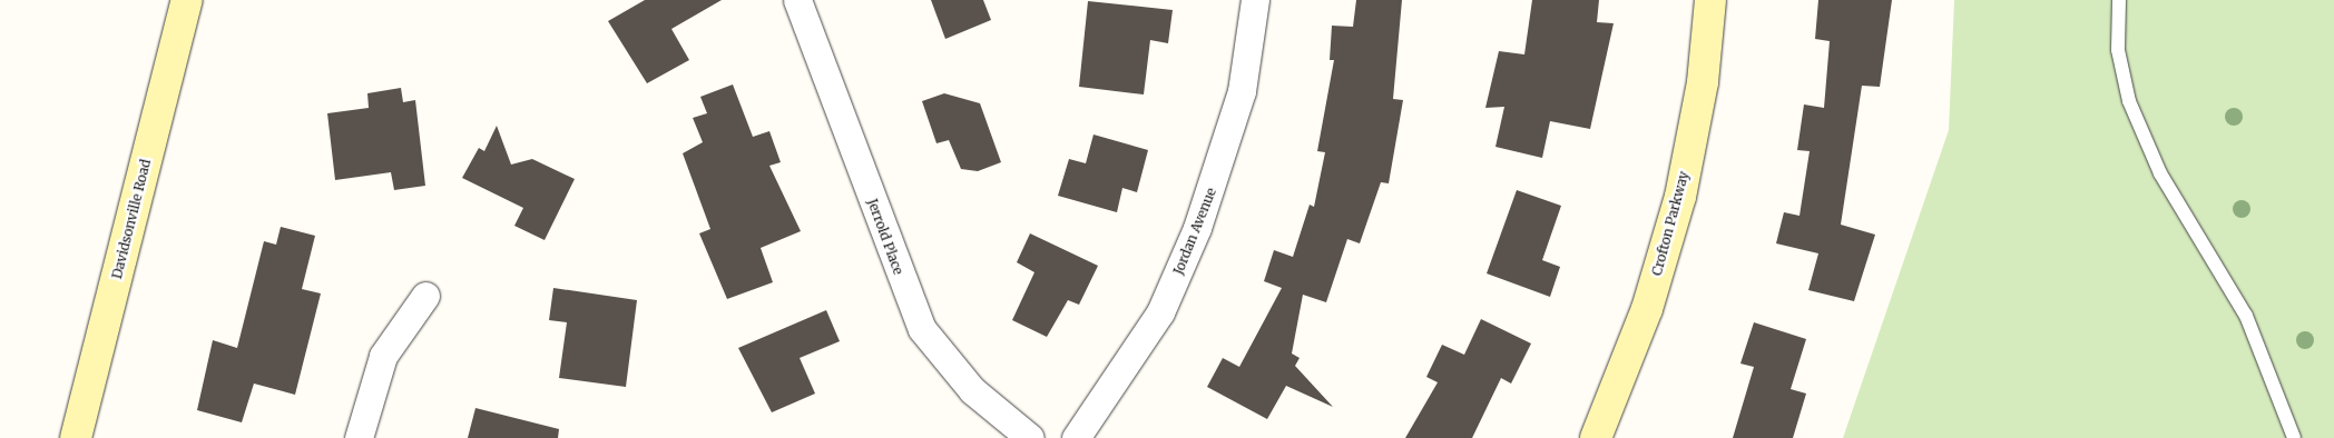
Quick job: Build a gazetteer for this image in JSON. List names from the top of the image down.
{
  "streets": {
    "street": [
      "Davidsonville Road",
      "Crofton Parkway",
      "Jordan Avenue",
      "Jerrold Place"
    ]
  }
}
